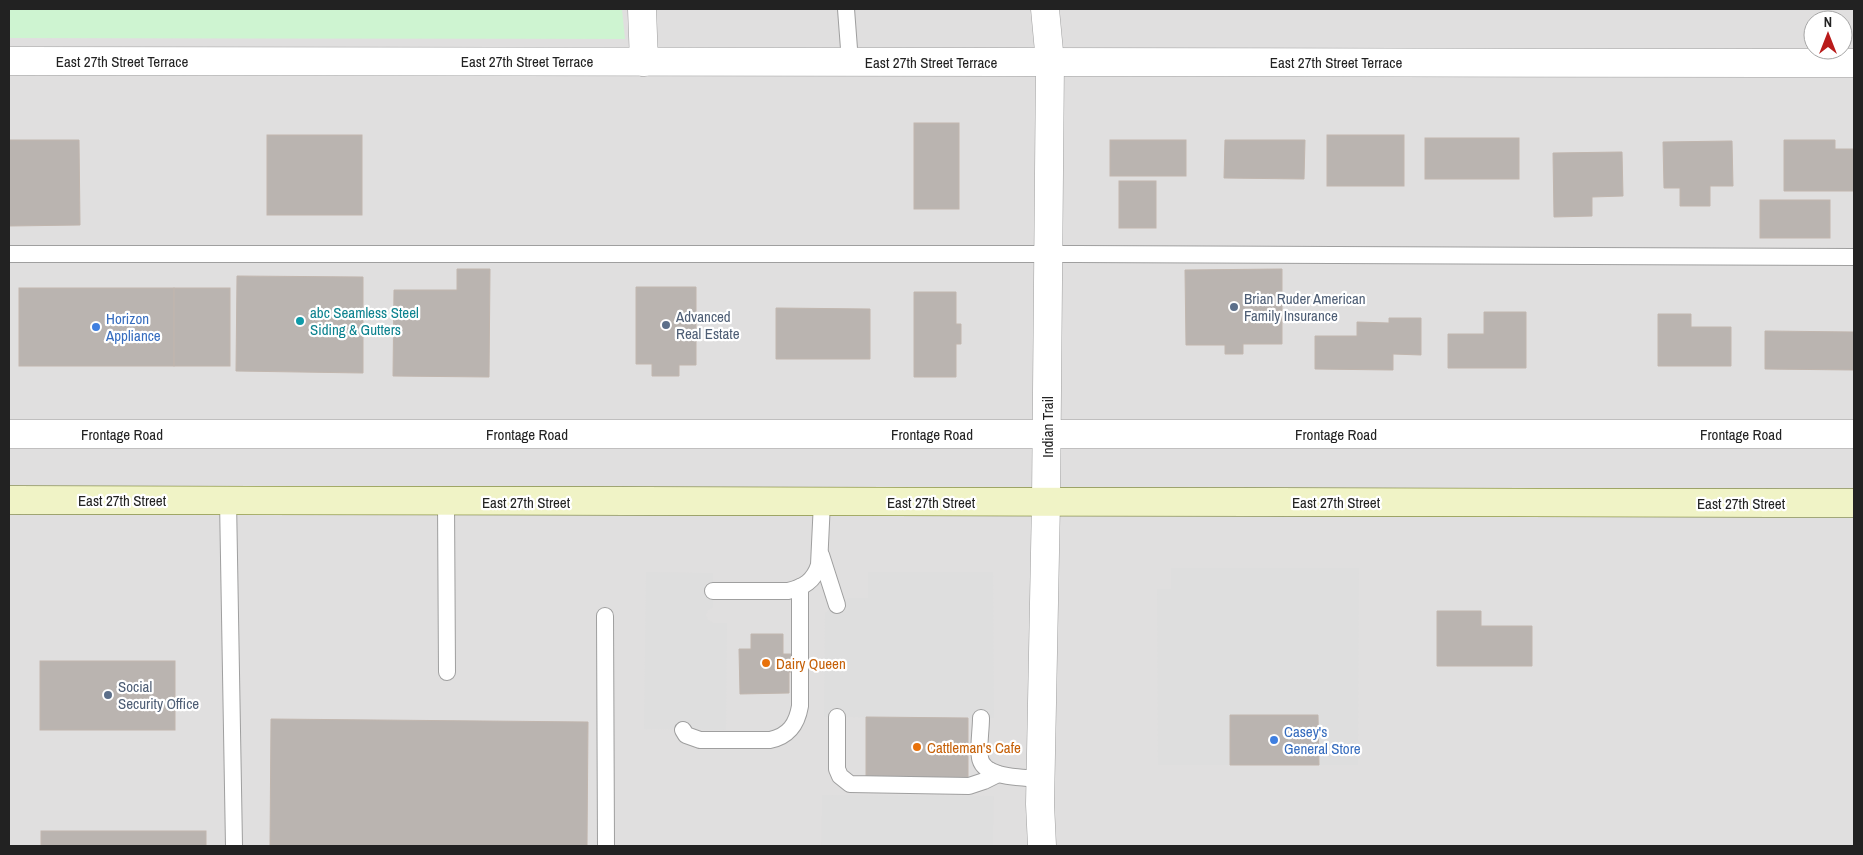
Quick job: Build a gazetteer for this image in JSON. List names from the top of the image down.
{
  "streets": {
    "main road": ["East 27th Street"],
    "street": ["East 27th Street Terrace", "Indian Trail", "Frontage Road"]
  },
  "crossings": [
    ["East 27th Street Terrace", "Indian Trail"],
    ["Indian Trail", "Frontage Road"],
    ["Indian Trail", "East 27th Street"]
  ],
  "places": [
    "Brian Ruder American Family Insurance",
    "abc Seamless Steel Siding & Gutters",
    "Advanced Real Estate",
    "Horizon Appliance",
    "Dairy Queen",
    "Social Security Office",
    "Casey's General Store",
    "Cattleman's Cafe"
  ],
  "north": "top"
}
